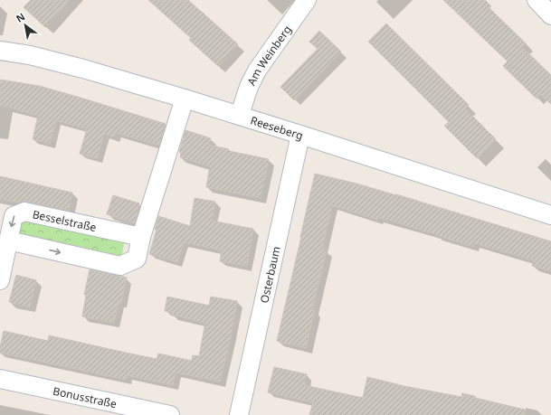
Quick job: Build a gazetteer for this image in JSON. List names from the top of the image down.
{
  "streets": {
    "street": [
      "Am Weinberg",
      "Reeseberg",
      "Besselstraße",
      "Osterbaum",
      "Bonusstraße"
    ]
  },
  "crossings": [
    ["Am Weinberg", "Reeseberg"],
    ["Reeseberg", "Osterbaum"]
  ],
  "one_way": ["Besselstraße"],
  "north": "top left"
}
